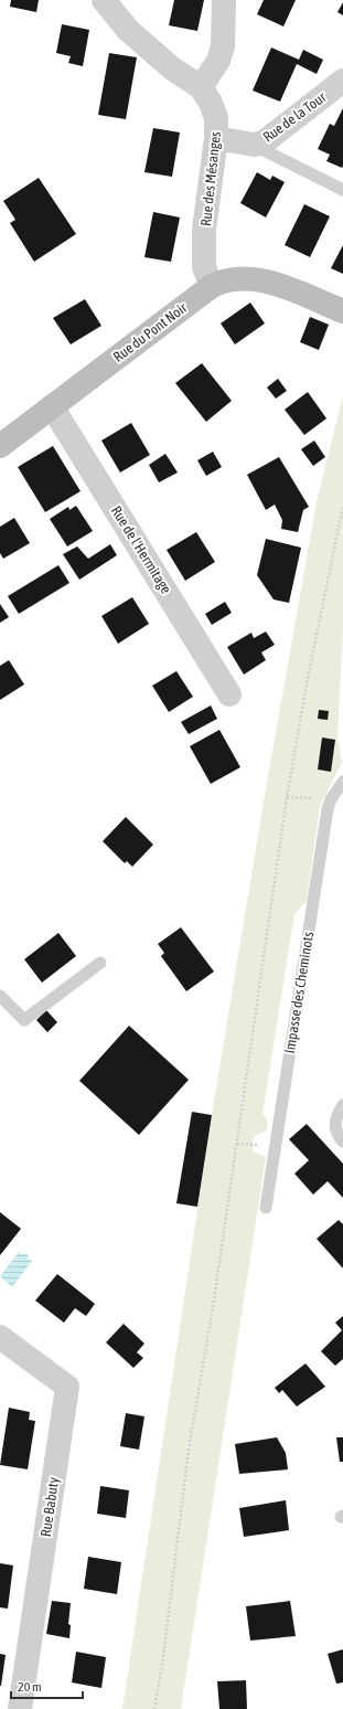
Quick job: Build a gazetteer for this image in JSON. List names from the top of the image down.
{
  "streets": {
    "street": [
      "Rue de la Tour",
      "Rue des Mésanges",
      "Rue du Pont Noir",
      "Rue de l'Hermitage",
      "Rue Babuty"
    ],
    "lane": ["Impasse des Cheminots"]
  },
  "crossings": [
    ["Rue de la Tour", "Rue des Mésanges"],
    ["Rue des Mésanges", "Rue du Pont Noir"],
    ["Rue du Pont Noir", "Rue de l'Hermitage"]
  ],
  "scale_bar": "20 m"
}
